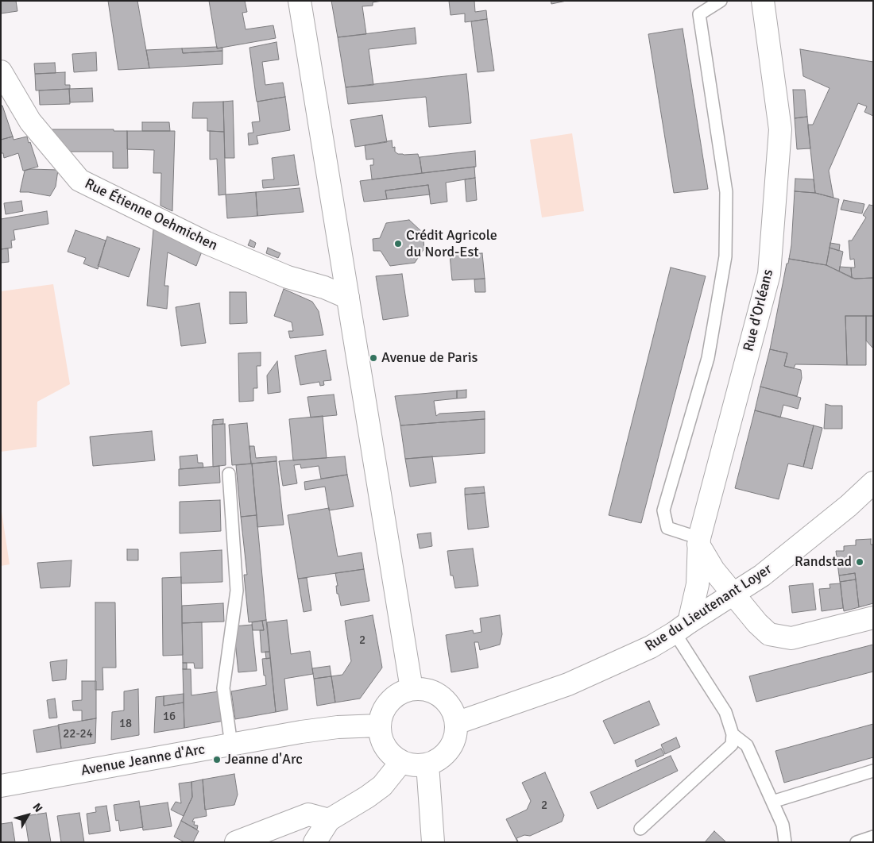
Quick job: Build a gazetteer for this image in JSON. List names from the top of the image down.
{
  "streets": {
    "main road": [
      "Rue Étienne Oehmichen",
      "Rue d'Orléans",
      "Rue du Lieutenant Loyer",
      "Avenue Jeanne d'Arc"
    ]
  },
  "crossings": [
    ["Rue d'Orléans", "Rue du Lieutenant Loyer"],
    ["Rue du Lieutenant Loyer", "Avenue Jeanne d'Arc"]
  ],
  "places": [
    "Crédit Agricole du Nord-Est",
    "Avenue de Paris",
    "Randstad",
    "Jeanne d'Arc"
  ],
  "house_numbers": [
    "2",
    "16",
    "18",
    "22-24",
    "2"
  ],
  "north": "top right"
}
